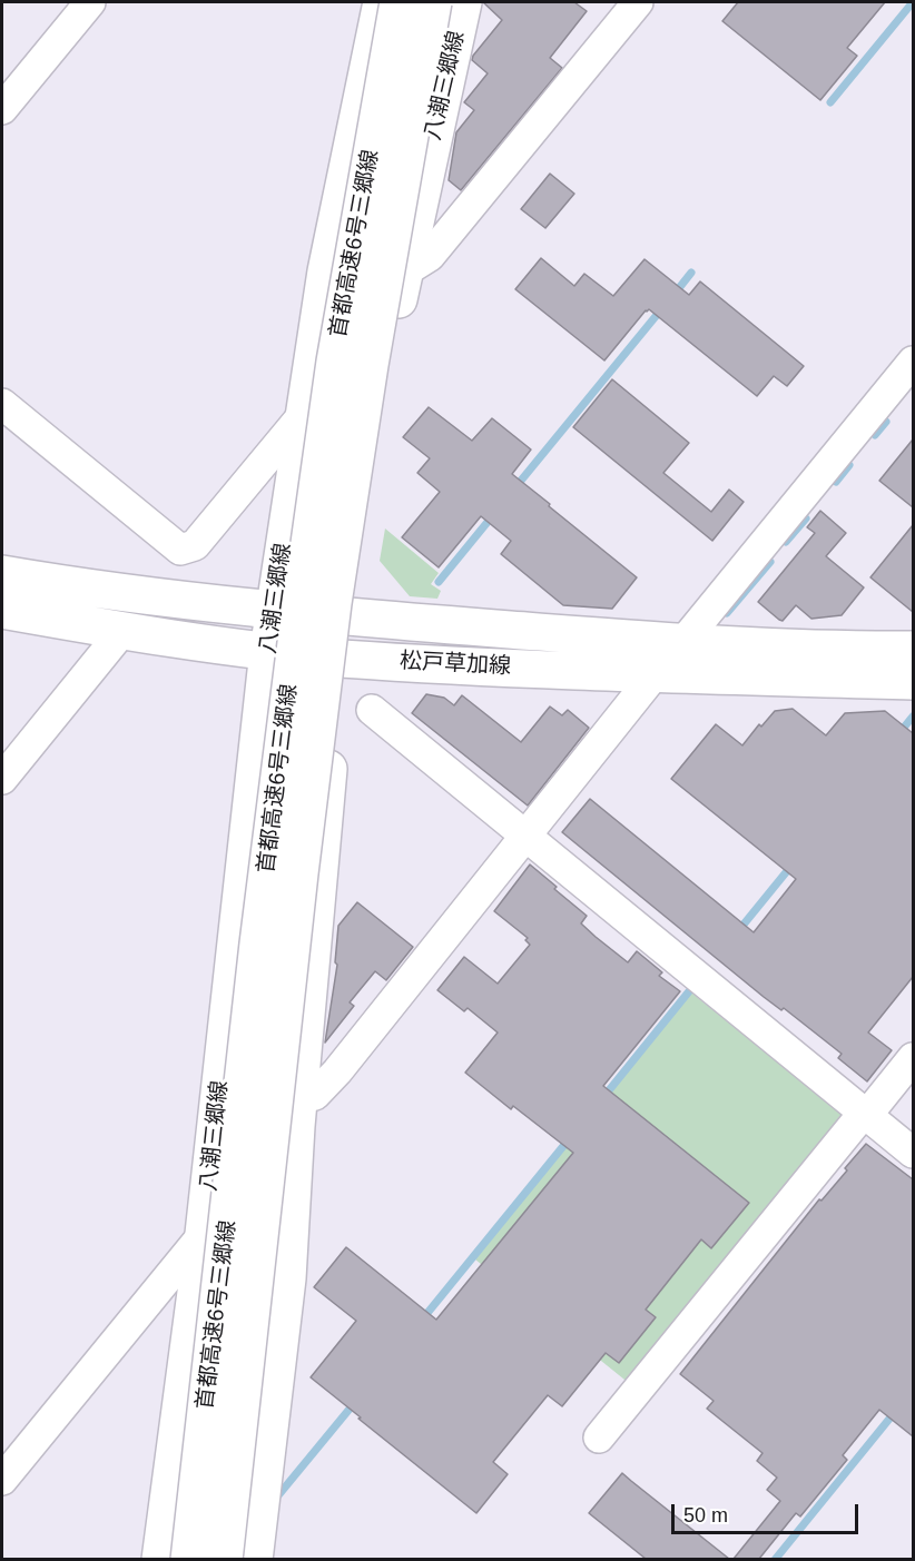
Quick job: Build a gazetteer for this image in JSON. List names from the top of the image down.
{
  "streets": {
    "main road": ["八潮三郷線", "首都高速6号三郷線", "松戸草加線"]
  },
  "crossings": [
    ["八潮三郷線", "松戸草加線"]
  ],
  "scale_bar": "50 m"
}
